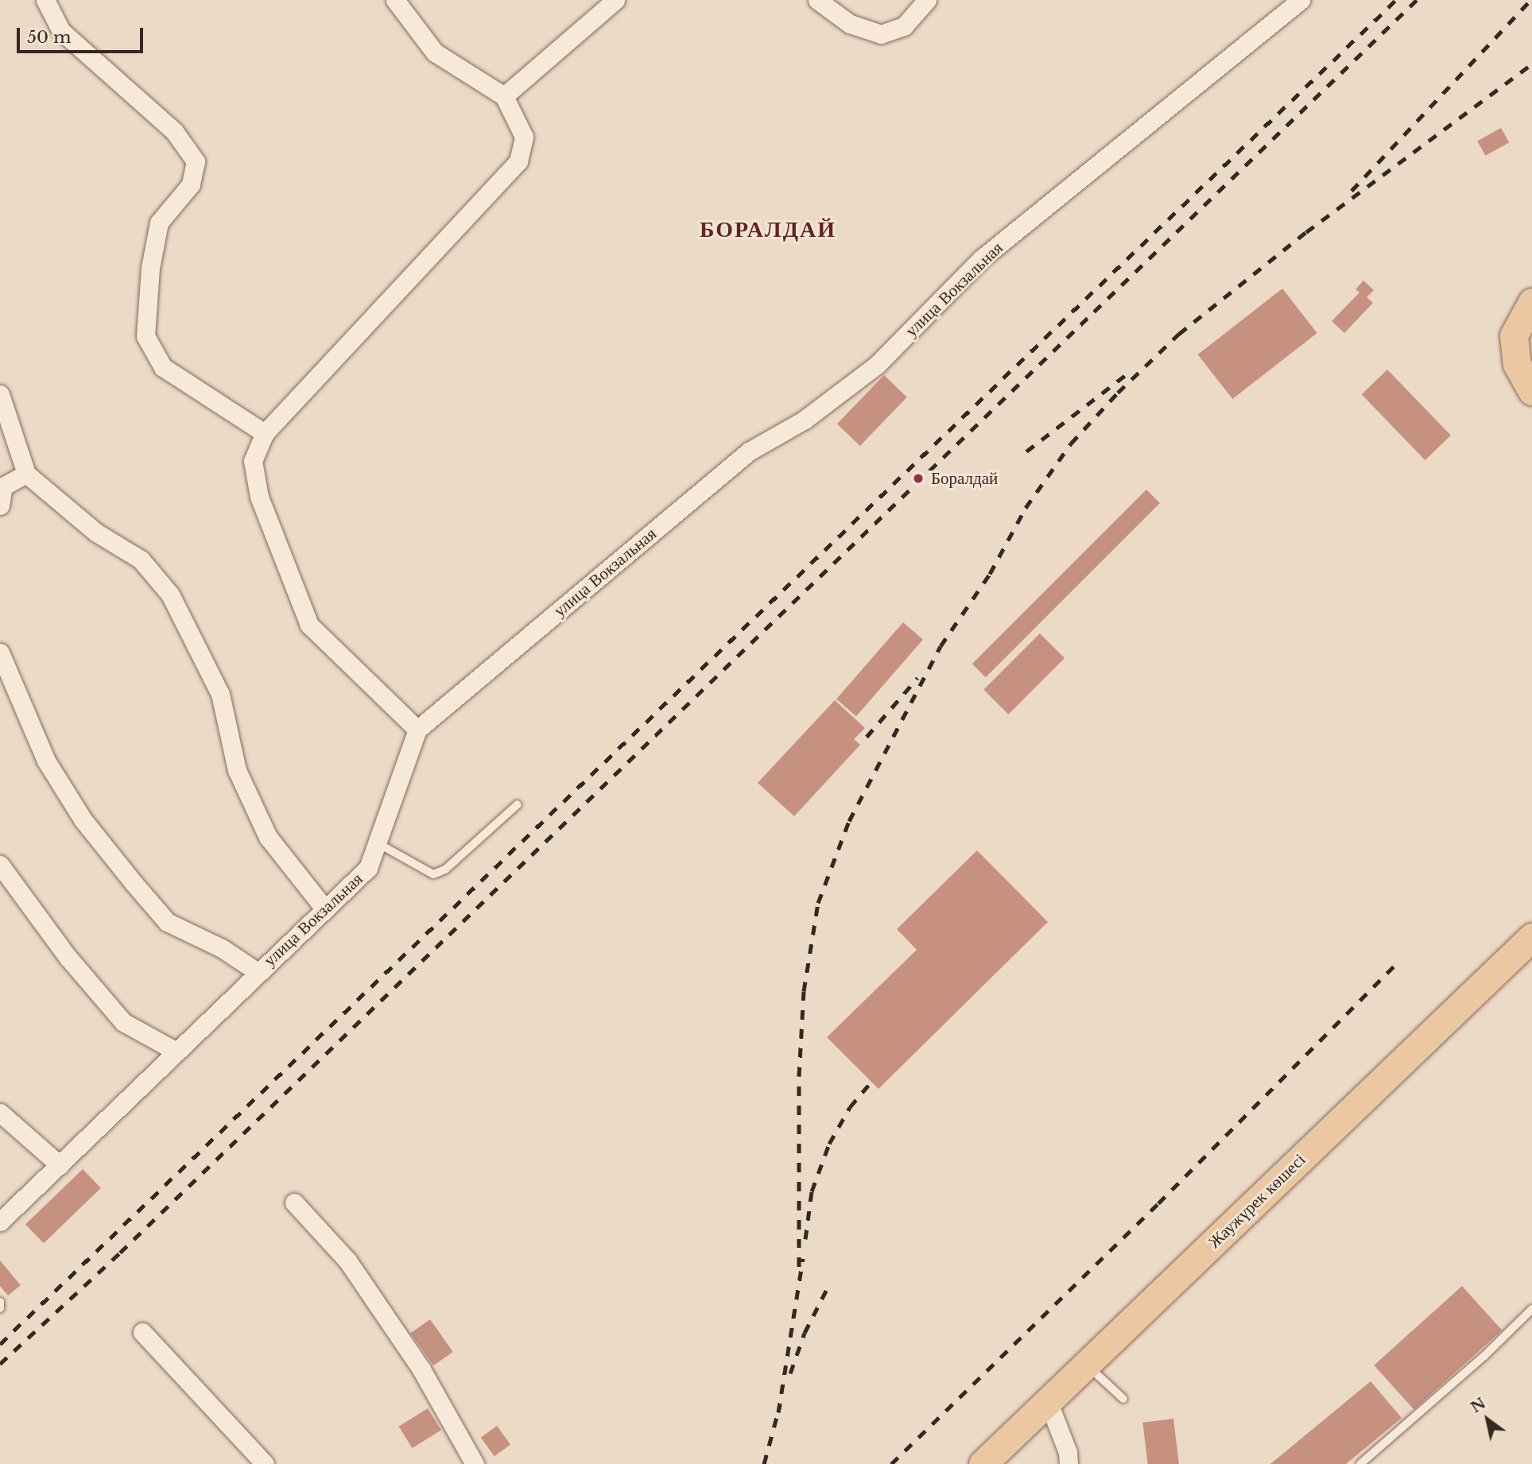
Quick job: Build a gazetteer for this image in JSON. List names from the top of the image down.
{
  "streets": {
    "main road": ["Жаужүрек көшесі"],
    "street": ["улица Вокзальная"]
  },
  "districts": ["БОРАЛДАЙ"],
  "places": ["Боралдай"],
  "scale_bar": "50 m",
  "north": "top left"
}
